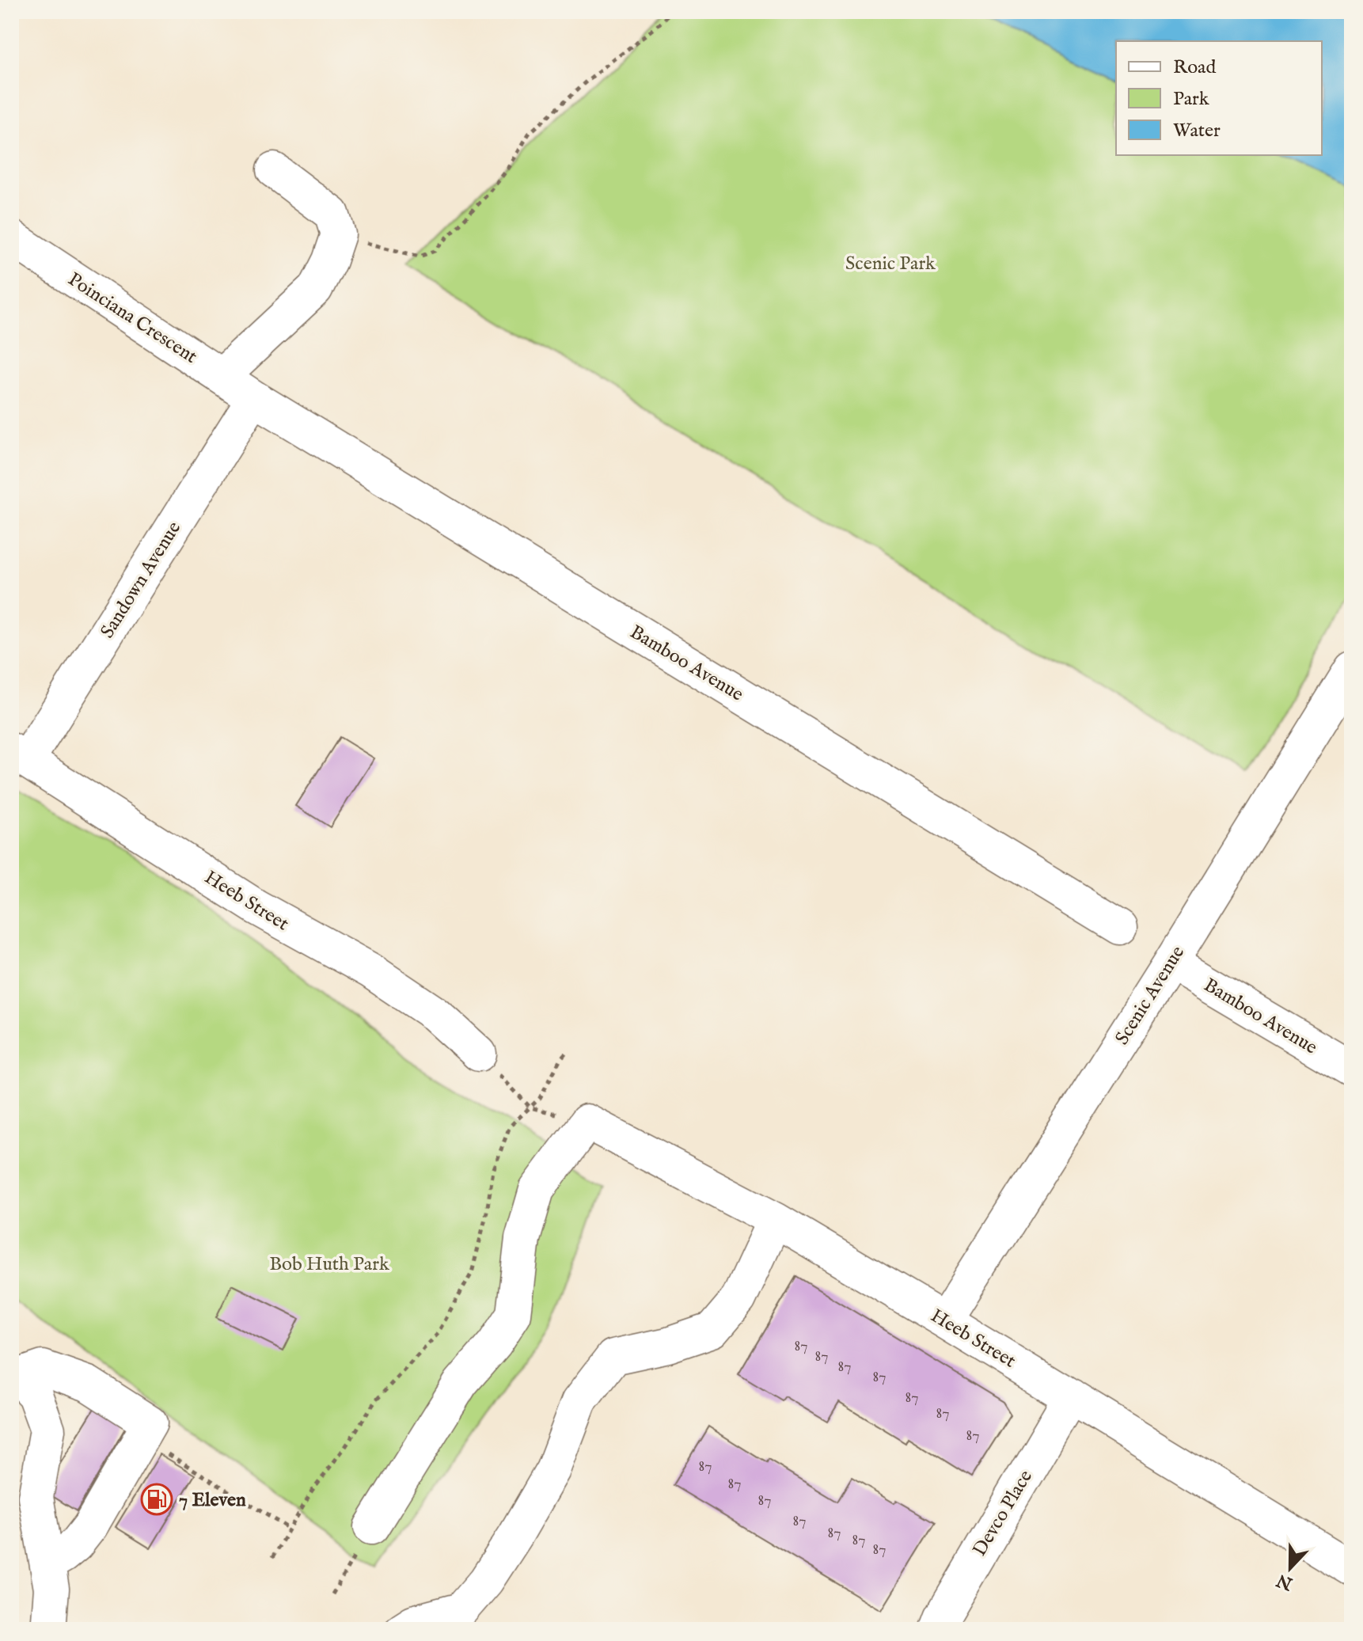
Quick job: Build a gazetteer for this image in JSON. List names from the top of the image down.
{
  "streets": {
    "street": [
      "Poinciana Crescent",
      "Sandown Avenue",
      "Bamboo Avenue",
      "Heeb Street",
      "Scenic Avenue",
      "Devco Place"
    ]
  },
  "crossings": [
    ["Poinciana Crescent", "Sandown Avenue"],
    ["Poinciana Crescent", "Bamboo Avenue"],
    ["Sandown Avenue", "Bamboo Avenue"],
    ["Sandown Avenue", "Heeb Street"],
    ["Bamboo Avenue", "Scenic Avenue"],
    ["Heeb Street", "Scenic Avenue"],
    ["Heeb Street", "Devco Place"]
  ],
  "parks": ["Scenic Park", "Bob Huth Park"],
  "places": {
    "fuel station": ["7 Eleven"]
  },
  "house_numbers": [
    "87",
    "87",
    "87",
    "87",
    "87",
    "87",
    "87",
    "87",
    "87",
    "87",
    "87",
    "87",
    "87",
    "87"
  ],
  "legend": ["Road", "Park", "Water"],
  "north": "bottom"
}
